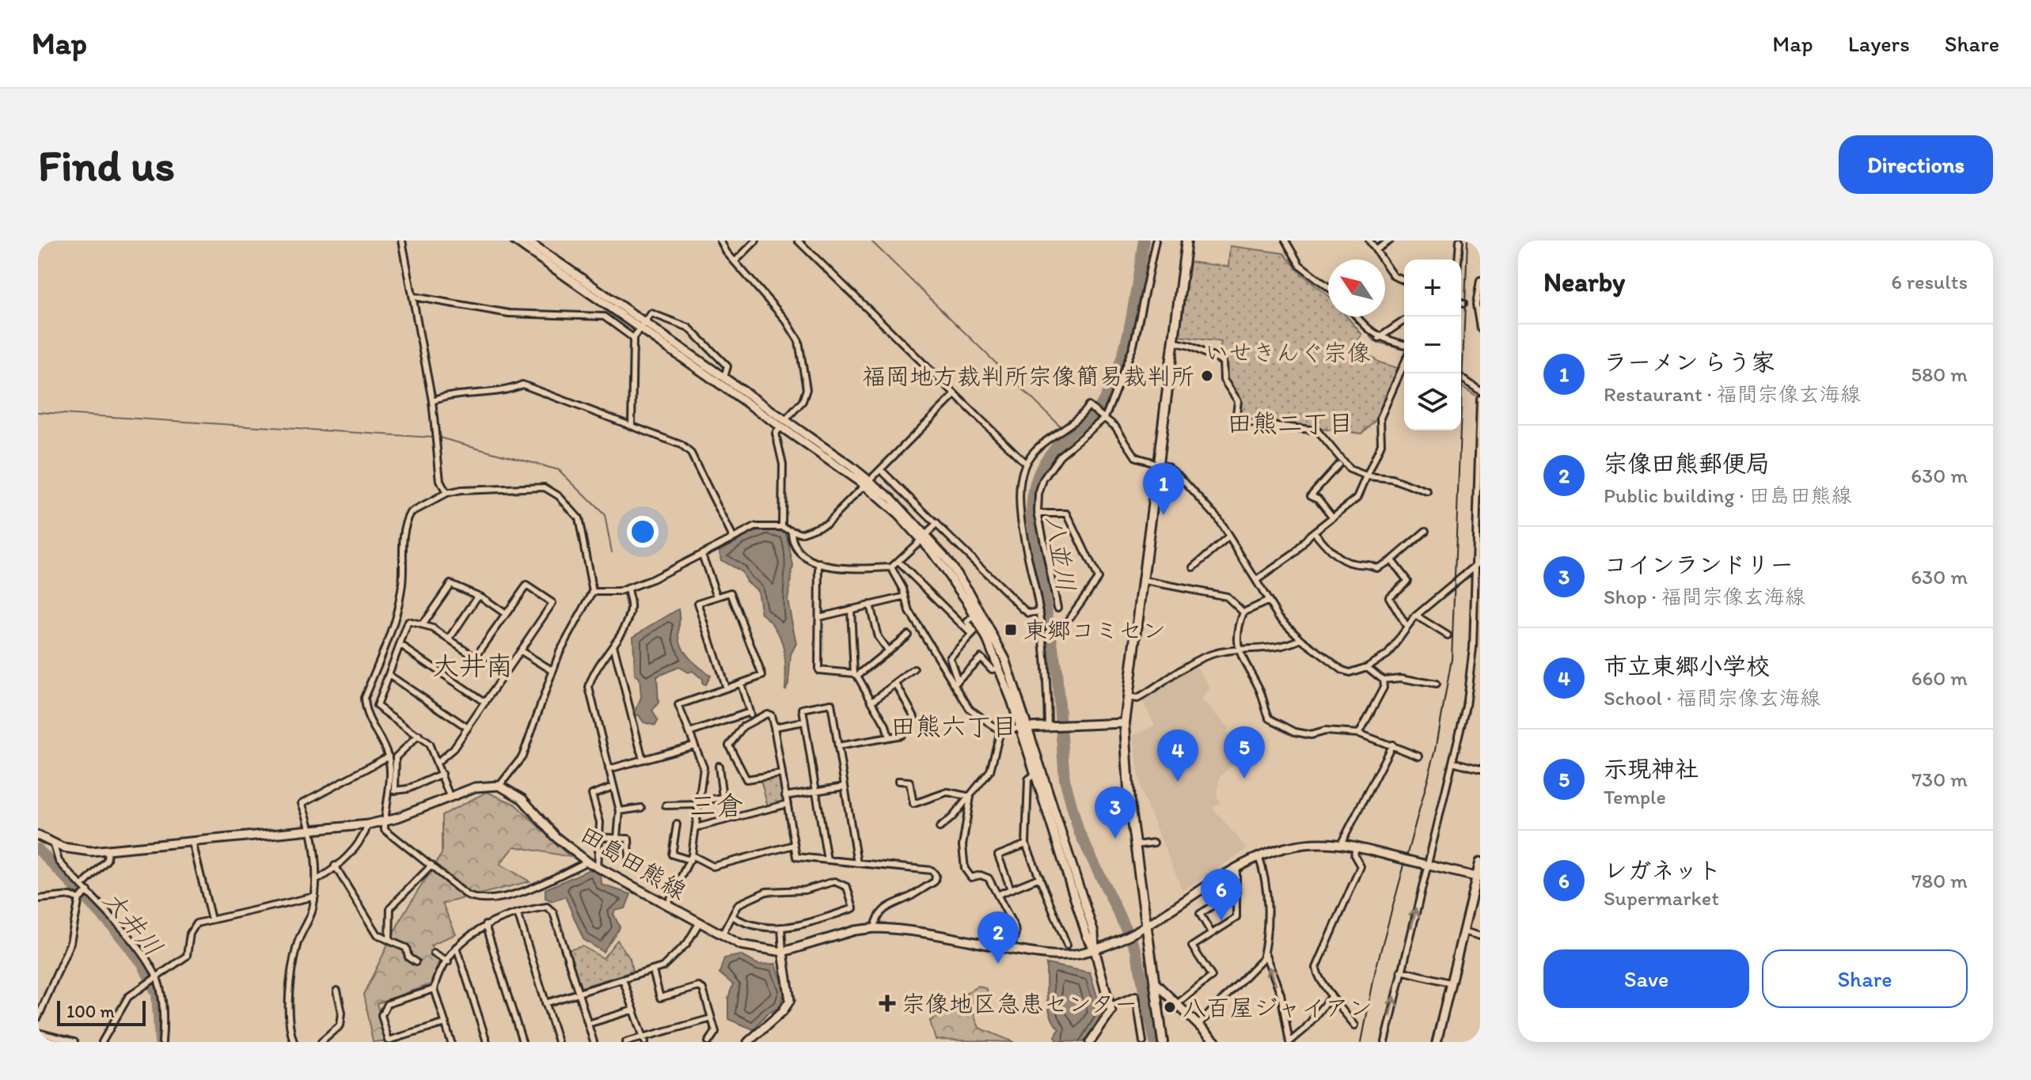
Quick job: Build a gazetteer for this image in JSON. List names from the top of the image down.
{
  "streets": {
    "street": ["田島田熊線"]
  },
  "districts": [
    "田熊二丁目",
    "大井南",
    "田熊六丁目",
    "三倉"
  ],
  "water": ["八並川", "大井川"],
  "parks": ["いせきんぐ宗像"],
  "places": {
    "other": ["福岡地方裁判所宗像簡易裁判所", "八百屋ジャイアン"],
    "transit": ["東郷コミセン"],
    "health": ["宗像地区急患センター"]
  },
  "scale_bar": "100 m",
  "north": "top left",
  "page": {
    "header": "Map",
    "nav": ["Map", "Layers", "Share"],
    "buttons": [
      "Directions",
      ["Save", "Share"]
    ],
    "title": "Find us",
    "heading": ["Nearby", "6 results"],
    "map_buttons": ["+", "−"],
    "list": [
      {
        "mark": "1",
        "name": "ラーメン らう家",
        "note": "Restaurant · 福間宗像玄海線",
        "value": "580 m"
      },
      {
        "mark": "2",
        "name": "宗像田熊郵便局",
        "note": "Public building · 田島田熊線",
        "value": "630 m"
      },
      {
        "mark": "3",
        "name": "コインランドリー",
        "note": "Shop · 福間宗像玄海線",
        "value": "630 m"
      },
      {
        "mark": "4",
        "name": "市立東郷小学校",
        "note": "School · 福間宗像玄海線",
        "value": "660 m"
      },
      {
        "mark": "5",
        "name": "示現神社",
        "note": "Temple",
        "value": "730 m"
      },
      {
        "mark": "6",
        "name": "レガネット",
        "note": "Supermarket",
        "value": "780 m"
      }
    ],
    "pins": [
      "1",
      "5",
      "4",
      "3",
      "6",
      "2"
    ],
    "scale": "100 m"
  }
}
